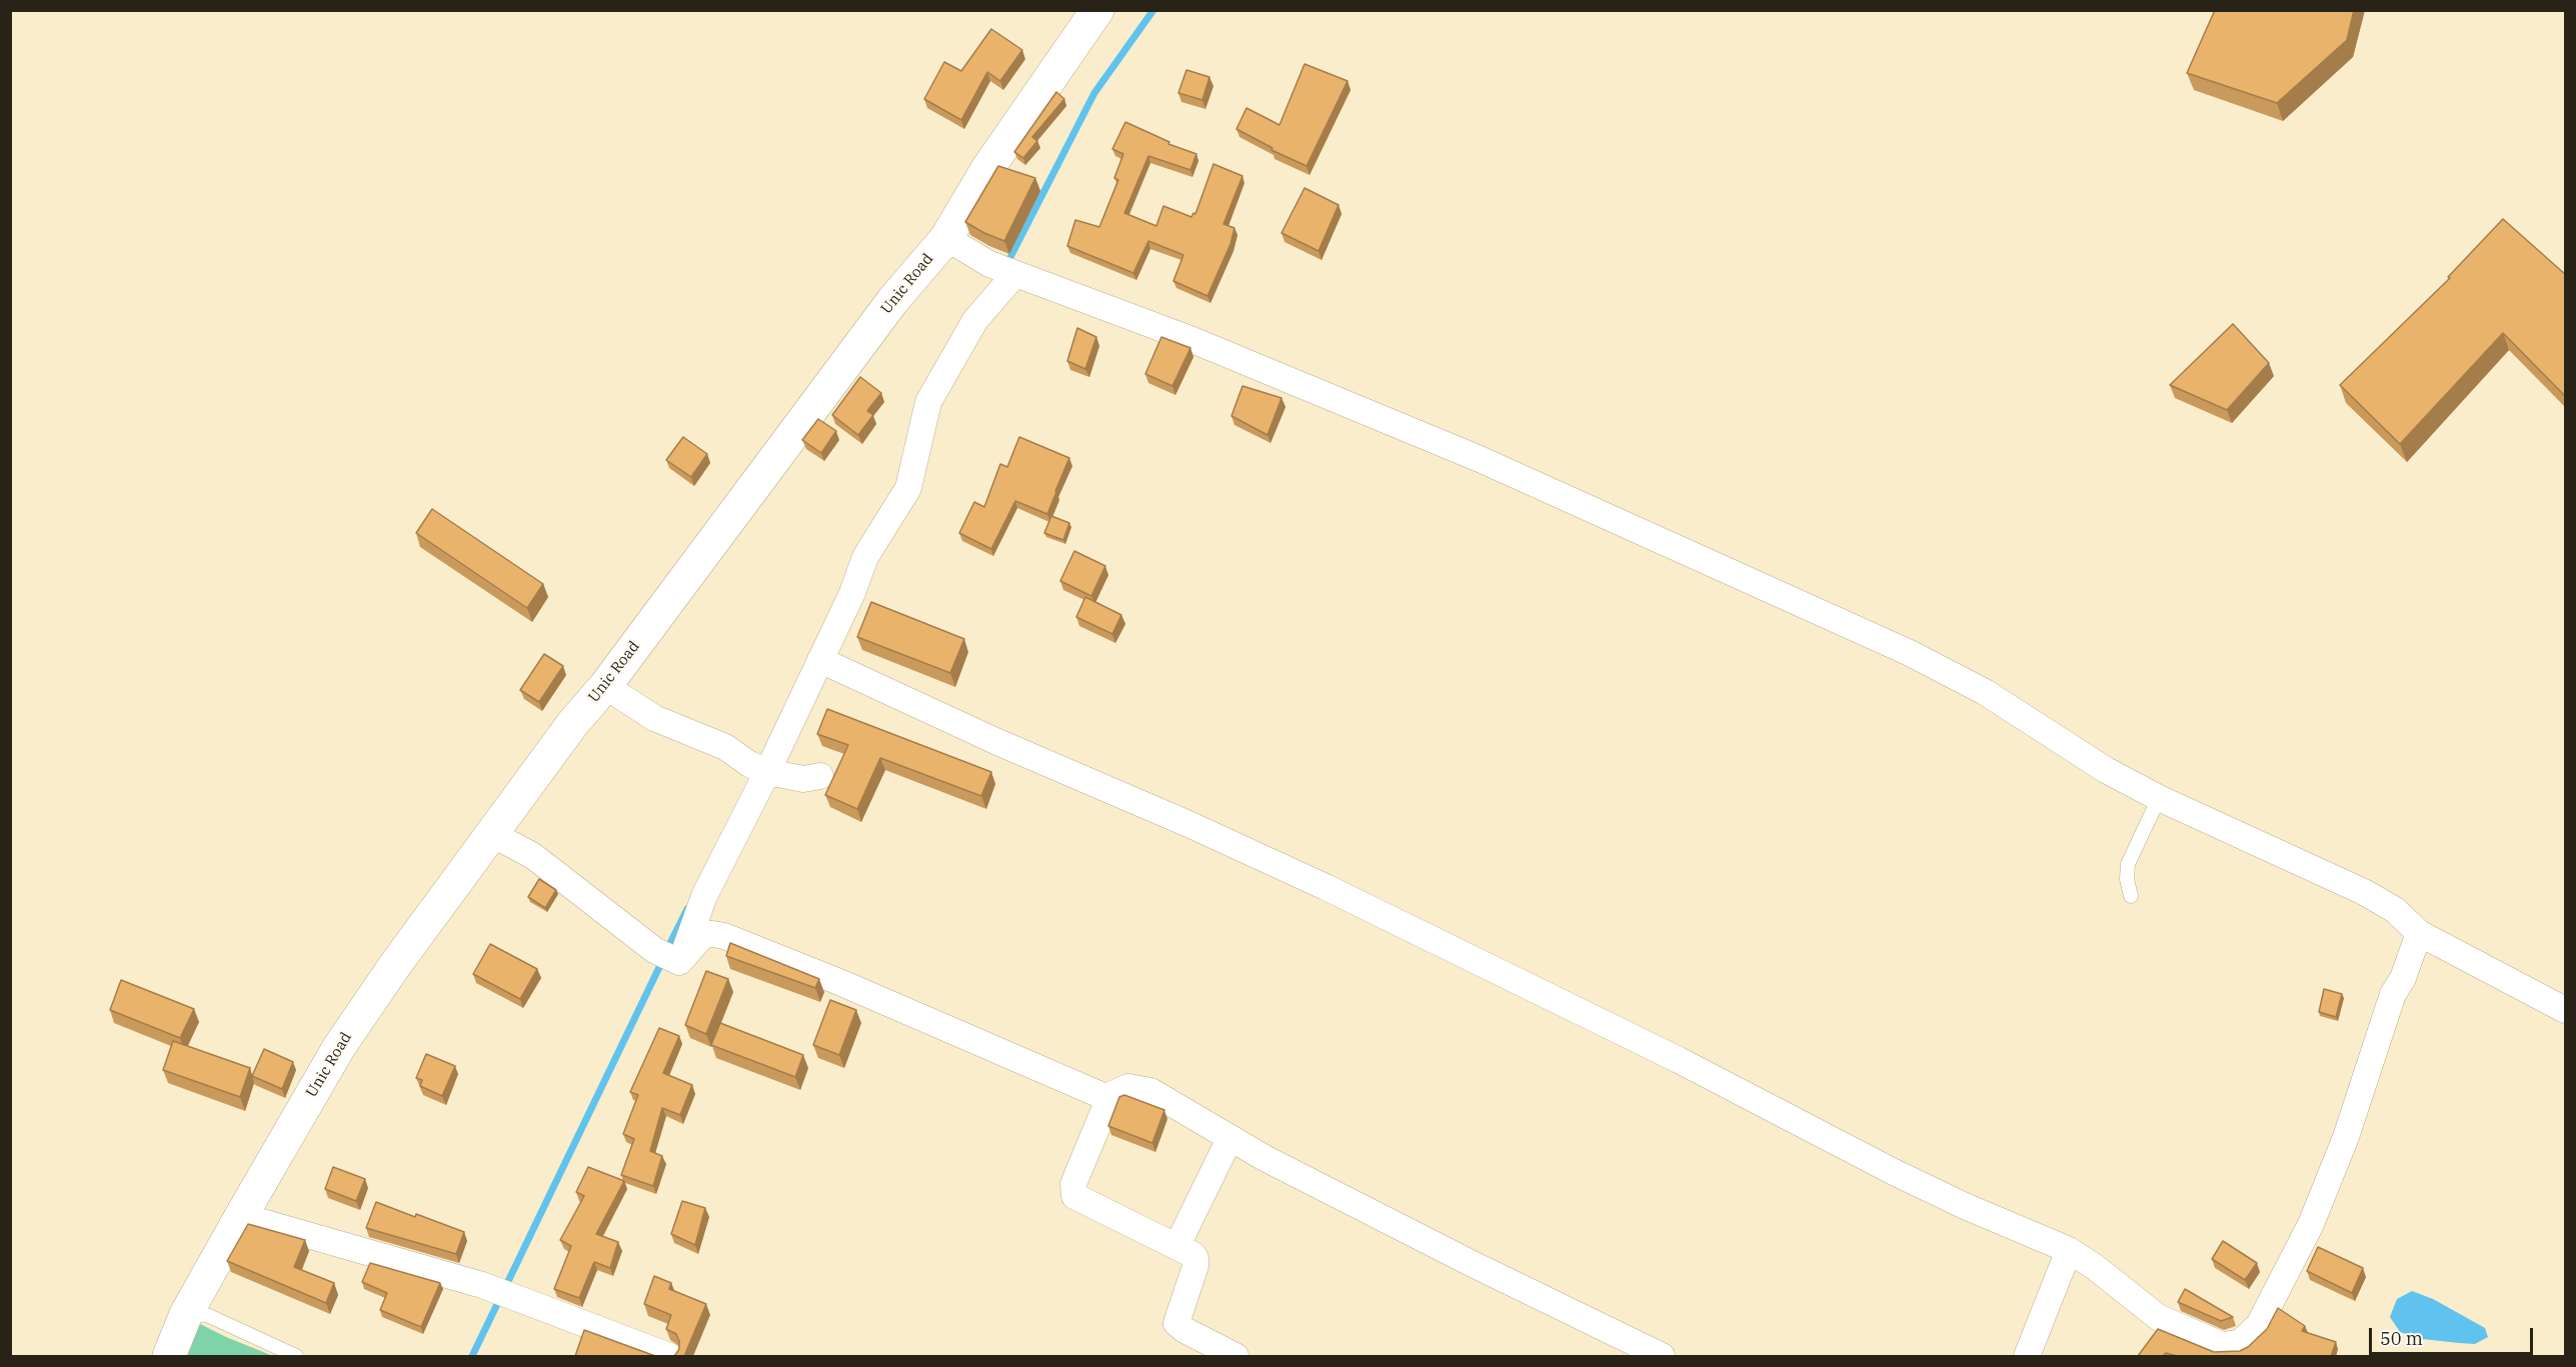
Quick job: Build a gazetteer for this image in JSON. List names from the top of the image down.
{
  "streets": {
    "main road": ["Unic Road"]
  },
  "scale_bar": "50 m"
}
